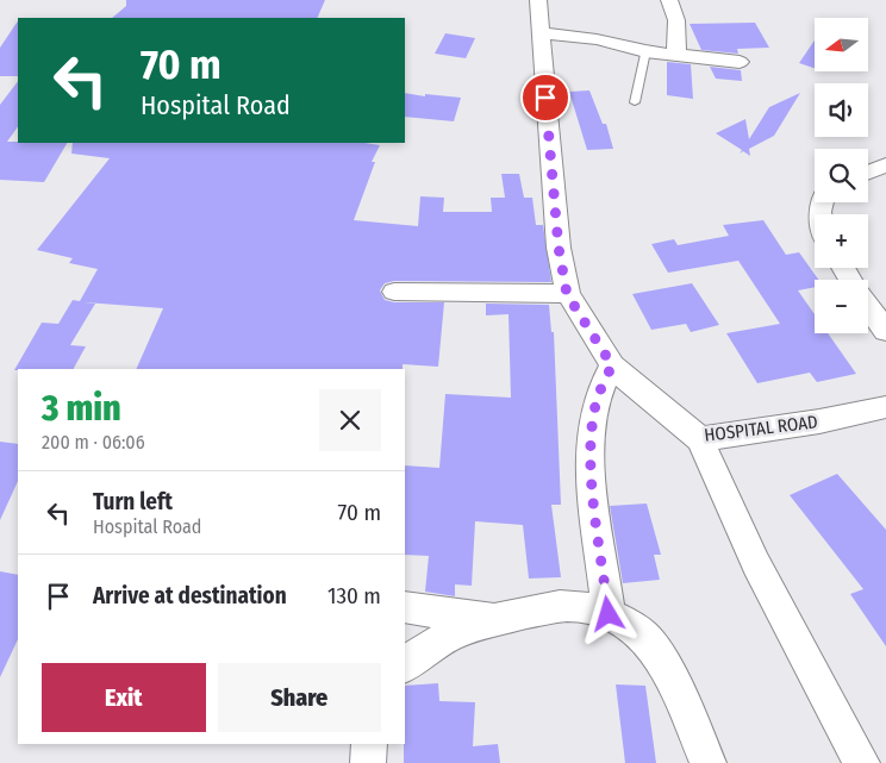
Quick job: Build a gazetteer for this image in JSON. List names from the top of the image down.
{
  "streets": {
    "street": ["HOSPITAL ROAD"]
  },
  "north": "left",
  "page": {
    "map_buttons": ["+", "−"],
    "turn": ["70 m", "Hospital Road"],
    "heading": ["3 min", "200 m · 06:06"],
    "list": [
      {
        "name": "Turn left",
        "note": "Hospital Road",
        "value": "70 m"
      },
      {
        "name": "Arrive at destination",
        "value": "130 m"
      }
    ],
    "buttons": ["Exit", "Share"]
  }
}
